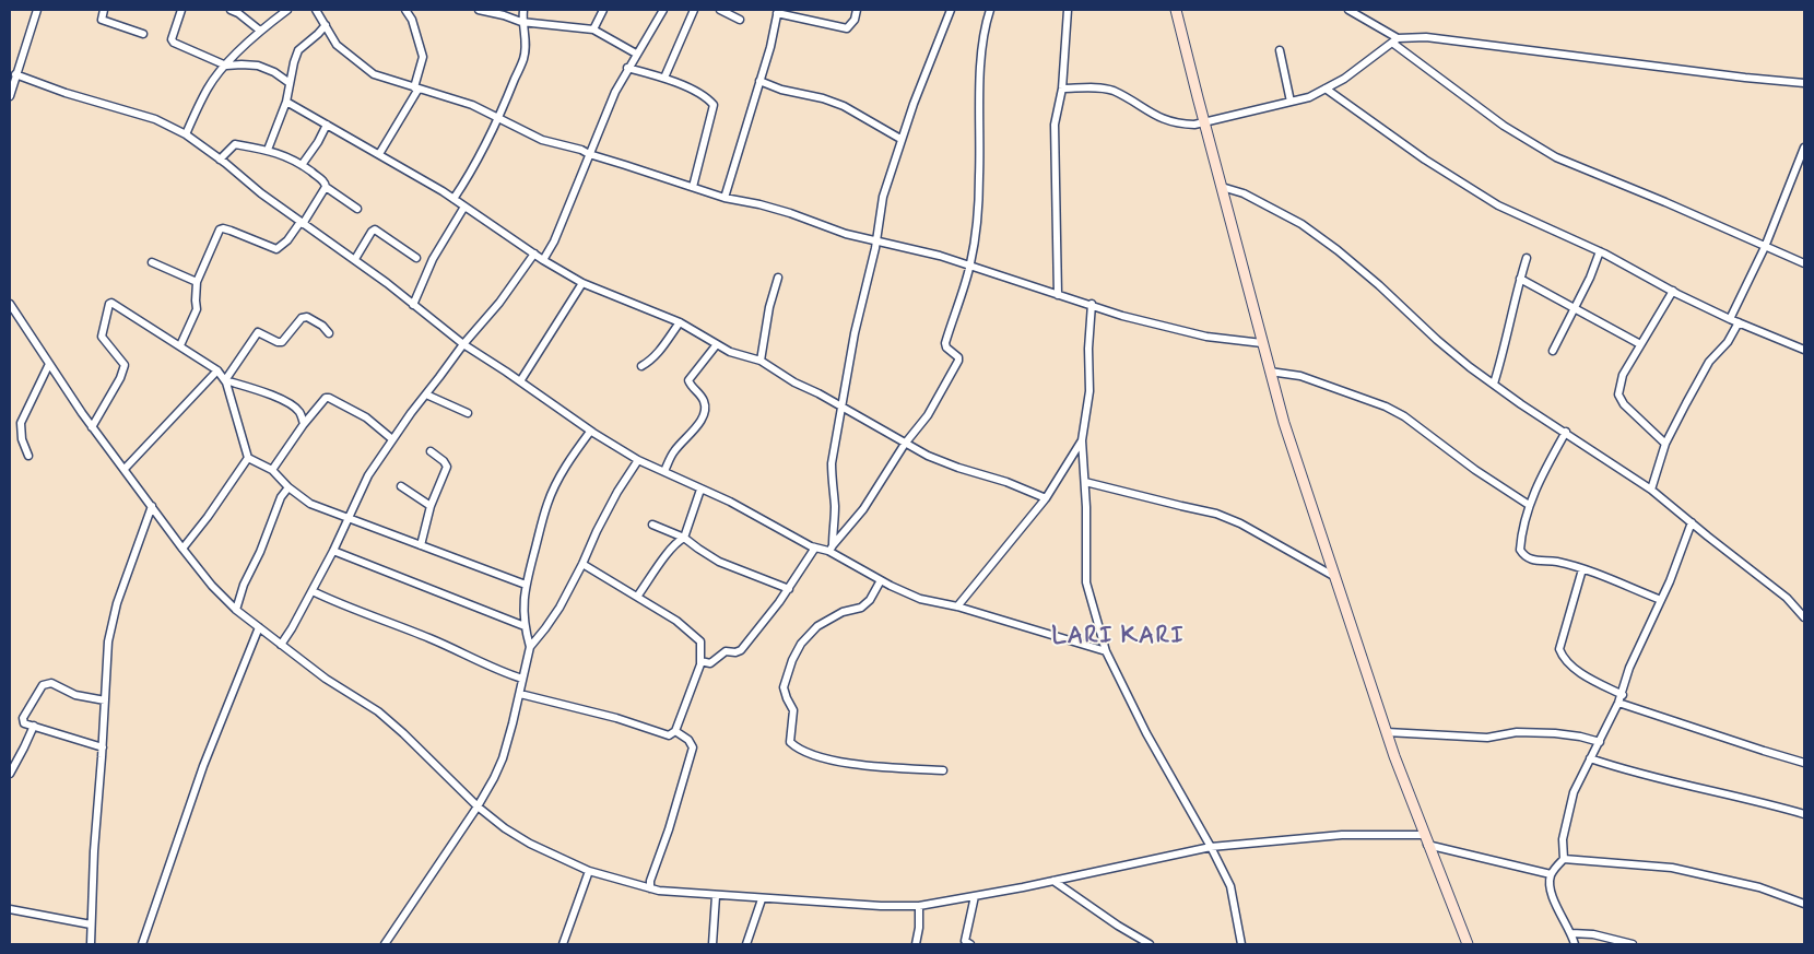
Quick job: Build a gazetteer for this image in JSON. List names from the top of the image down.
{
  "districts": ["LARI KARI"]
}
